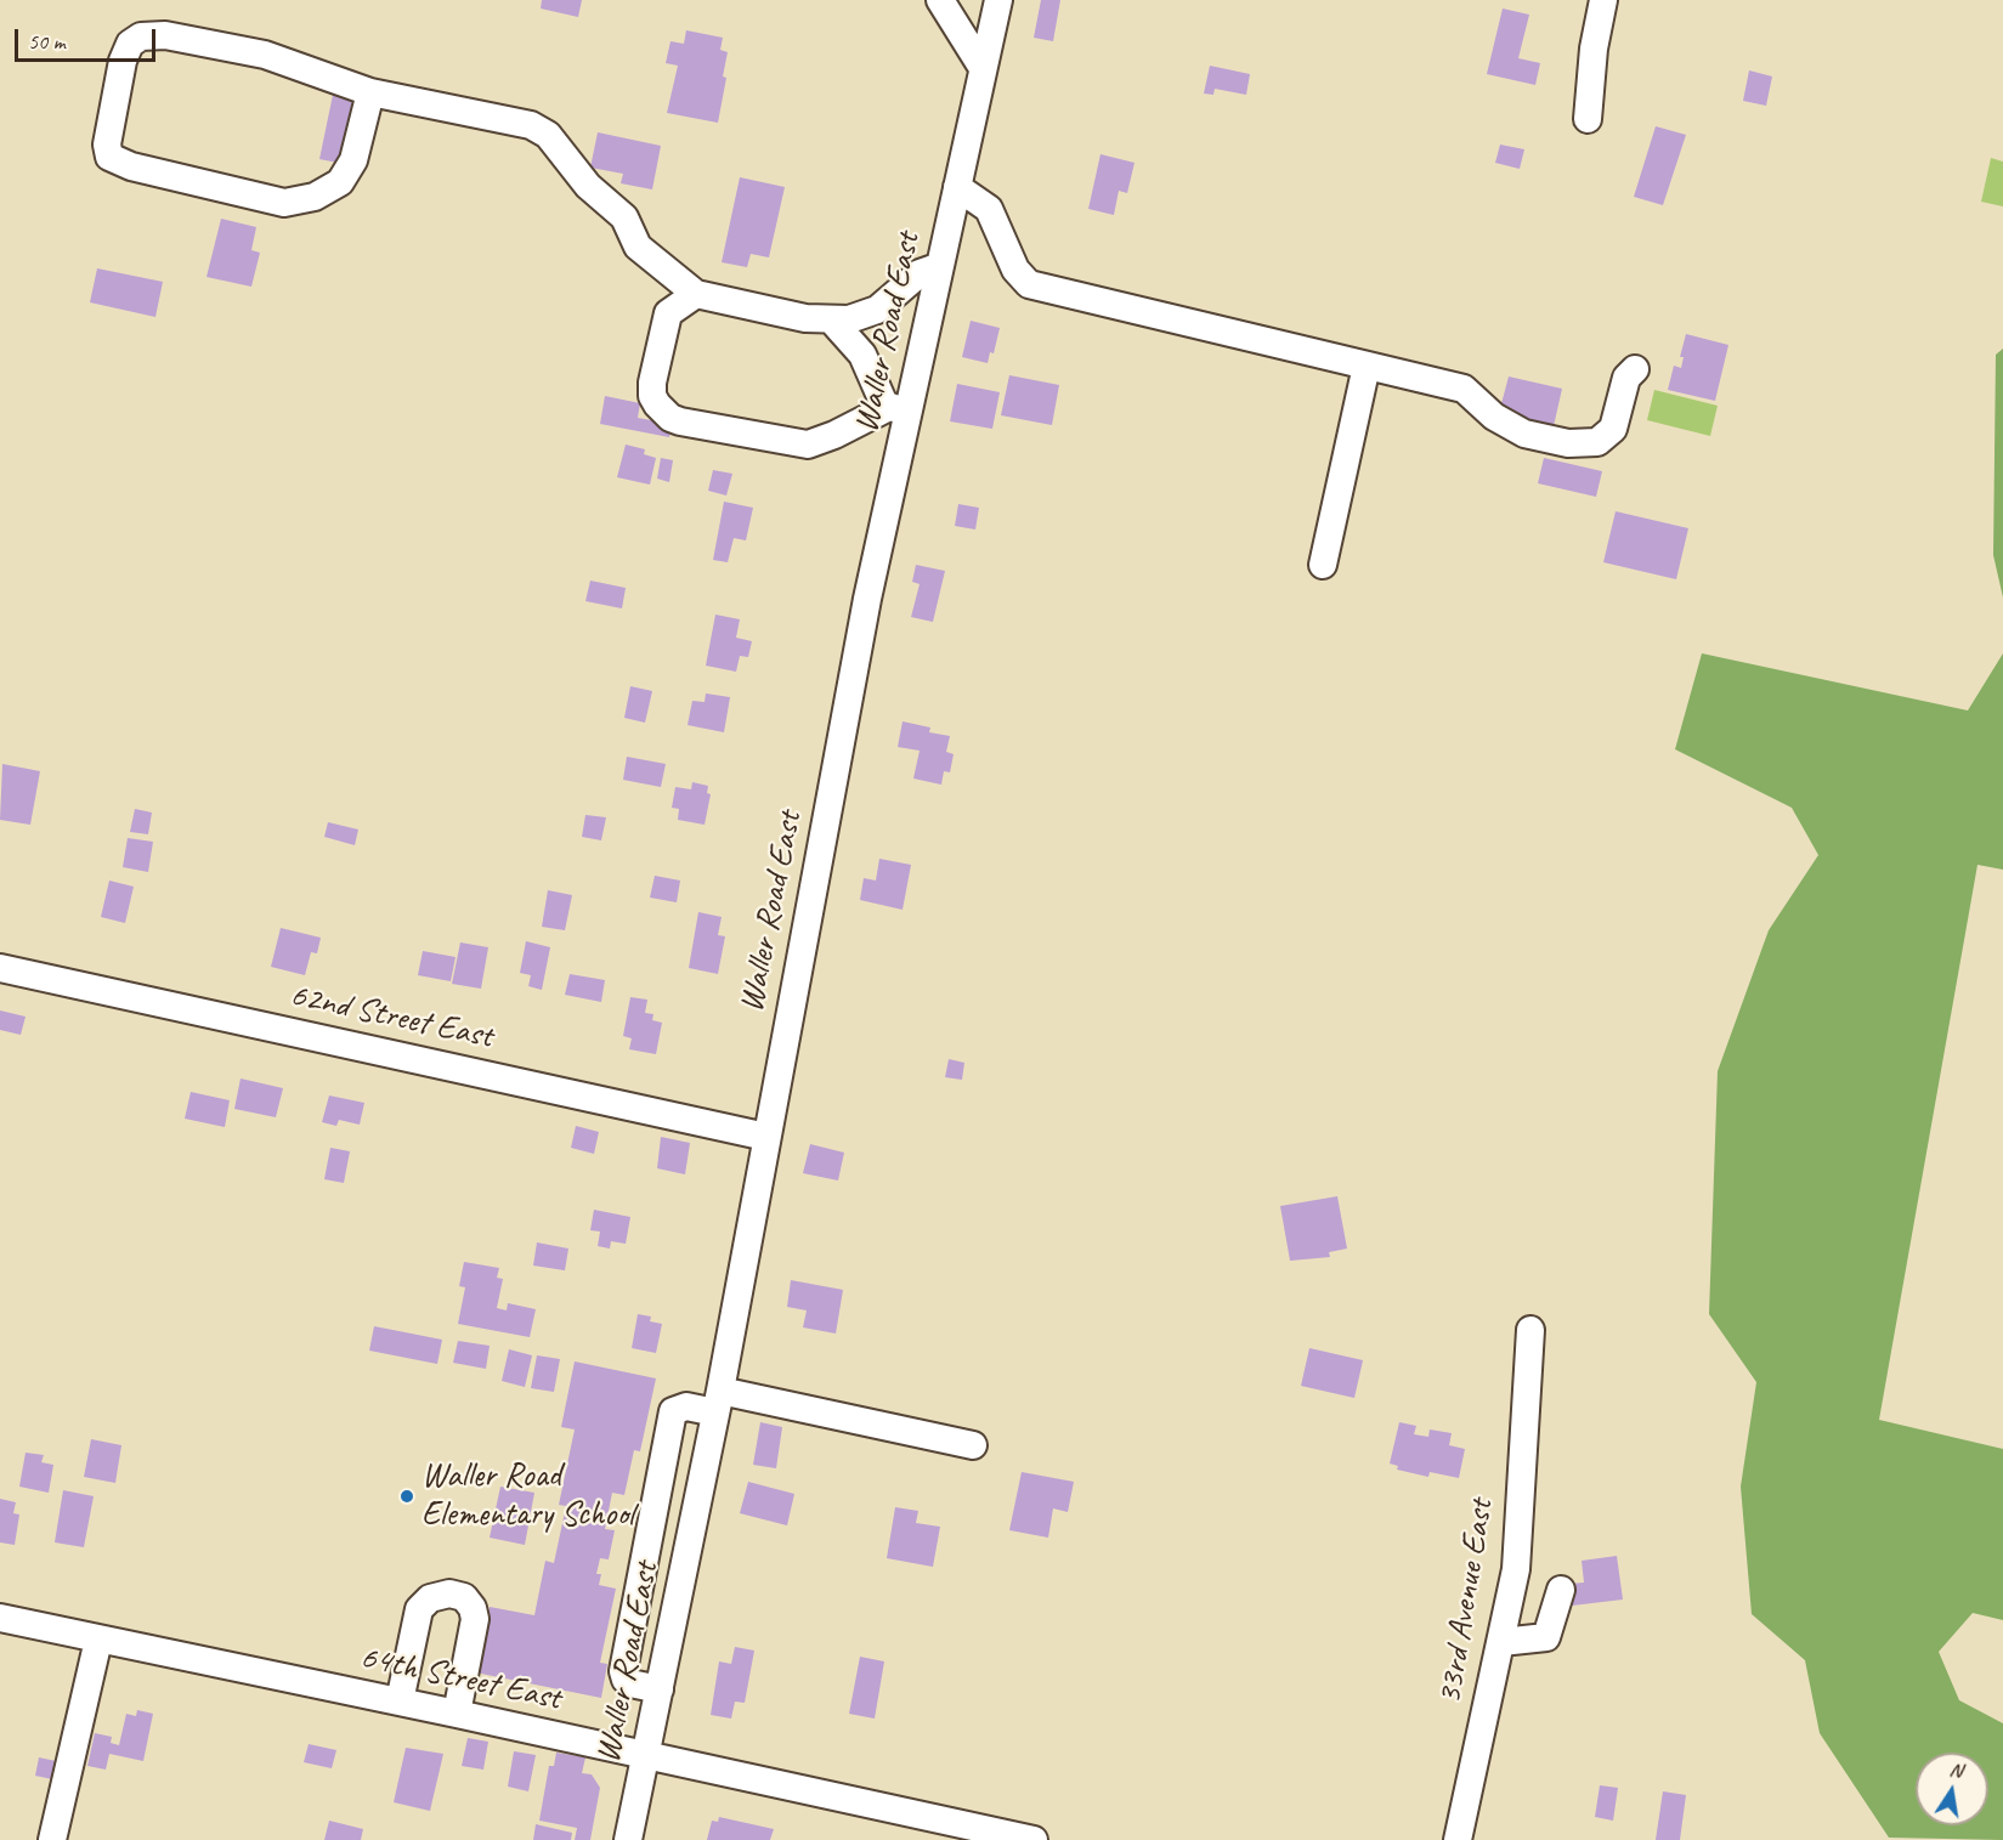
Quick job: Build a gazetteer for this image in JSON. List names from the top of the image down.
{
  "streets": {
    "street": [
      "Waller Road East",
      "62nd Street East",
      "33rd Avenue East",
      "64th Street East"
    ]
  },
  "crossings": [
    ["Waller Road East", "62nd Street East"],
    ["Waller Road East", "64th Street East"]
  ],
  "places": ["Waller Road Elementary School"],
  "scale_bar": "50 m",
  "north": "top"
}
